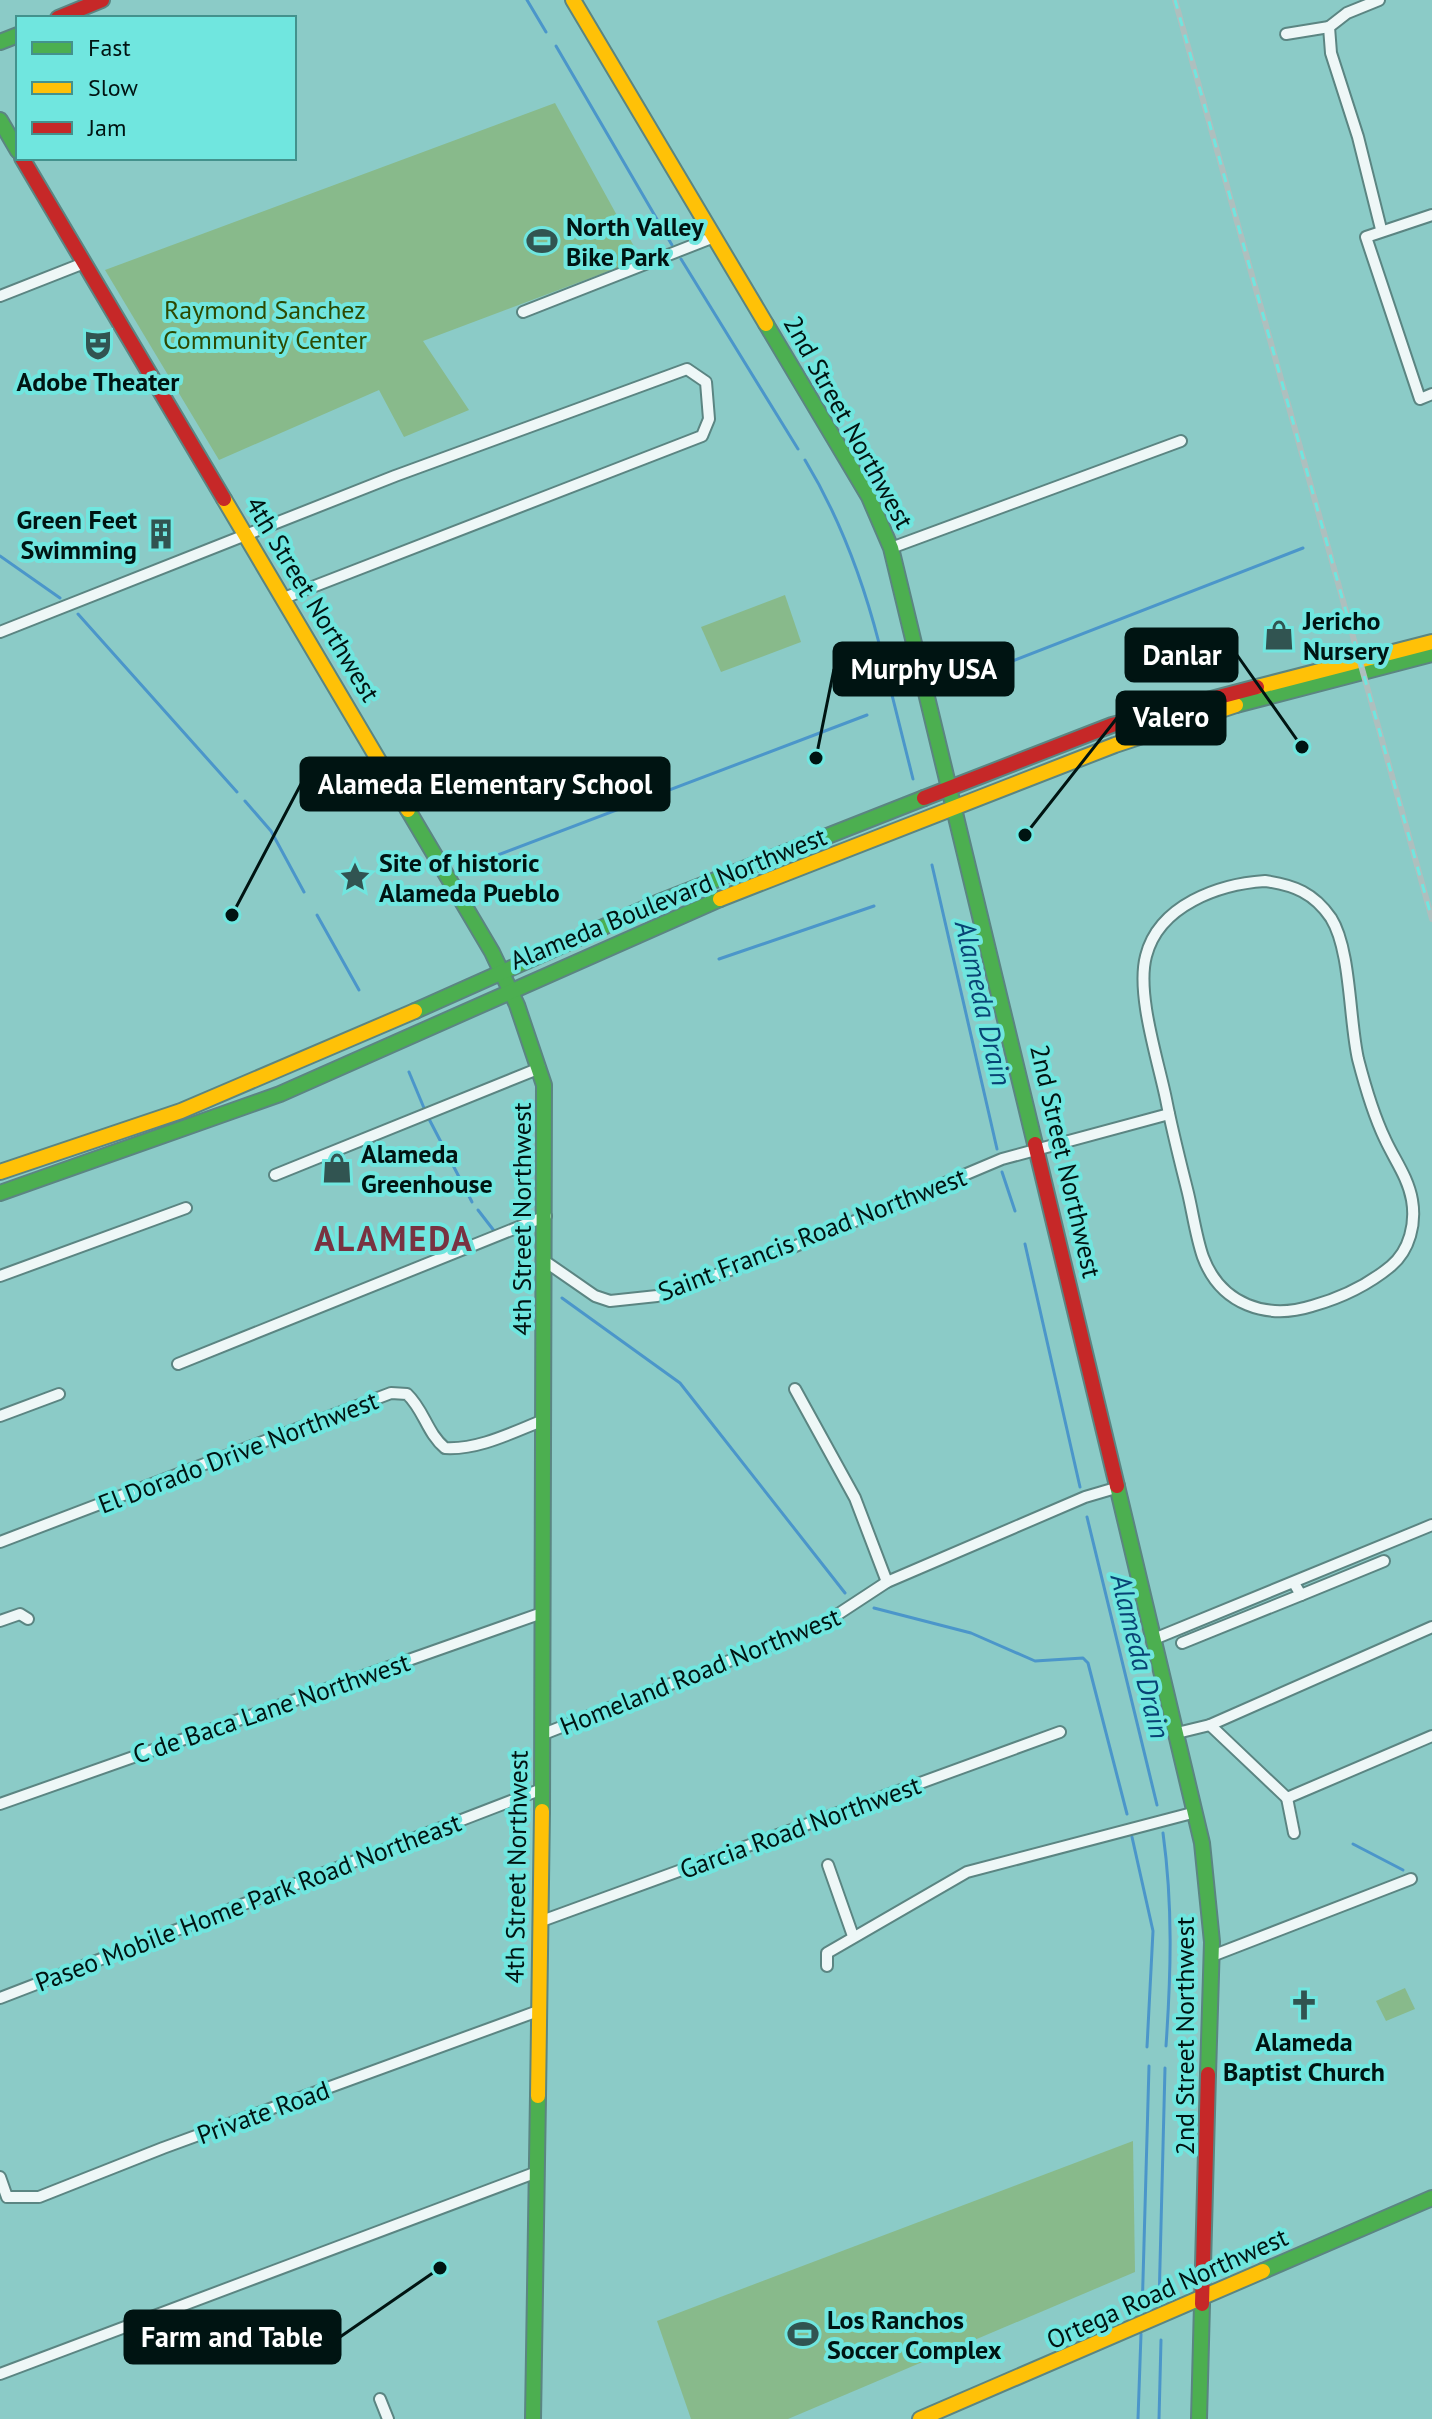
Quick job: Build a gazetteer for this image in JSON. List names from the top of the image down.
{
  "streets": {
    "main road": [
      "2nd Street Northwest",
      "4th Street Northwest",
      "Alameda Boulevard Northwest",
      "Ortega Road Northwest"
    ],
    "street": [
      "Saint Francis Road Northwest",
      "El Dorado Drive Northwest",
      "Homeland Road Northwest",
      "C de Baca Lane Northwest",
      "Garcia Road Northwest",
      "Paseo Mobile Home Park Road Northeast",
      "Private Road"
    ]
  },
  "crossings": [
    ["2nd Street Northwest", "Alameda Boulevard Northwest"],
    ["2nd Street Northwest", "Saint Francis Road Northwest"],
    ["2nd Street Northwest", "Homeland Road Northwest"],
    ["2nd Street Northwest", "Ortega Road Northwest"],
    ["4th Street Northwest", "Alameda Boulevard Northwest"],
    ["4th Street Northwest", "Saint Francis Road Northwest"],
    ["4th Street Northwest", "El Dorado Drive Northwest"],
    ["4th Street Northwest", "Homeland Road Northwest"],
    ["4th Street Northwest", "C de Baca Lane Northwest"],
    ["4th Street Northwest", "Garcia Road Northwest"],
    ["4th Street Northwest", "Paseo Mobile Home Park Road Northeast"],
    ["4th Street Northwest", "Private Road"]
  ],
  "districts": ["ALAMEDA"],
  "water": ["Alameda Drain"],
  "parks": ["Raymond Sanchez Community Center"],
  "places": {
    "sports": ["North Valley Bike Park", "Los Ranchos Soccer Complex"],
    "theatre": ["Adobe Theater"],
    "building": ["Green Feet Swimming"],
    "shop": ["Jericho Nursery", "Alameda Greenhouse"],
    "other": [
      "Danlar",
      "Murphy USA",
      "Valero",
      "Alameda Elementary School",
      "Farm and Table"
    ],
    "place": ["Site of historic Alameda Pueblo"],
    "church": ["Alameda Baptist Church"]
  },
  "legend": ["Fast", "Slow", "Jam"]
}
